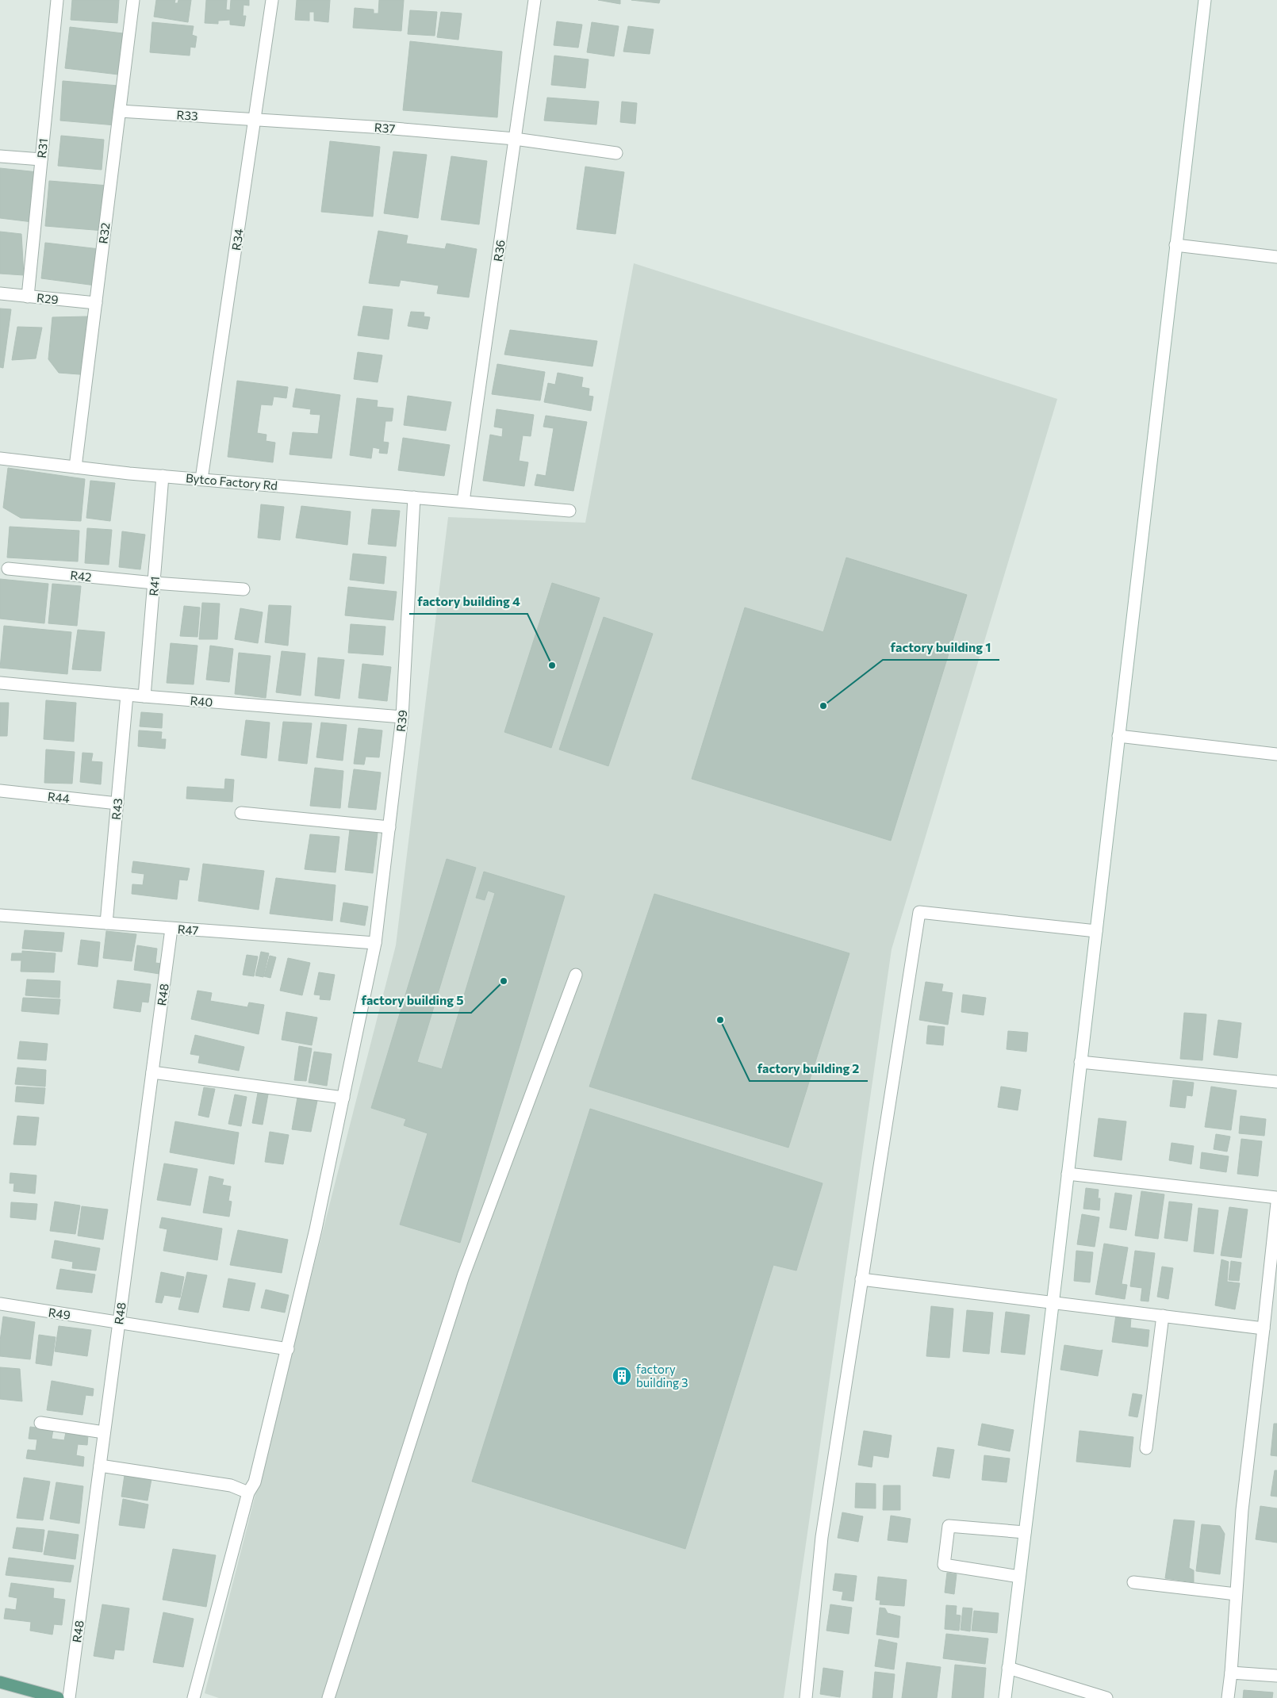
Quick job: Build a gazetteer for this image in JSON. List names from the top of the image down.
{
  "streets": {
    "street": [
      "R33",
      "R37",
      "R31",
      "R32",
      "R34",
      "R36",
      "R29",
      "Bytco Factory Rd",
      "R42",
      "R41",
      "R40",
      "R39",
      "R44",
      "R43",
      "R47",
      "R48",
      "R49"
    ]
  },
  "crossings": [
    ["R33", "R37"],
    ["R33", "R32"],
    ["R33", "R34"],
    ["R37", "R34"],
    ["R37", "R36"],
    ["R31", "R29"],
    ["R32", "R29"],
    ["R32", "Bytco Factory Rd"],
    ["R34", "Bytco Factory Rd"],
    ["R36", "Bytco Factory Rd"],
    ["Bytco Factory Rd", "R41"],
    ["Bytco Factory Rd", "R39"],
    ["R42", "R41"],
    ["R41", "R40"],
    ["R40", "R39"],
    ["R40", "R43"],
    ["R39", "R47"],
    ["R39", "R49"],
    ["R44", "R43"],
    ["R43", "R47"],
    ["R47", "R48"],
    ["R48", "R49"]
  ],
  "places": {
    "other": [
      "factory building 4",
      "factory building 1",
      "factory building 5",
      "factory building 2"
    ],
    "building": ["factory building 3"]
  }
}
